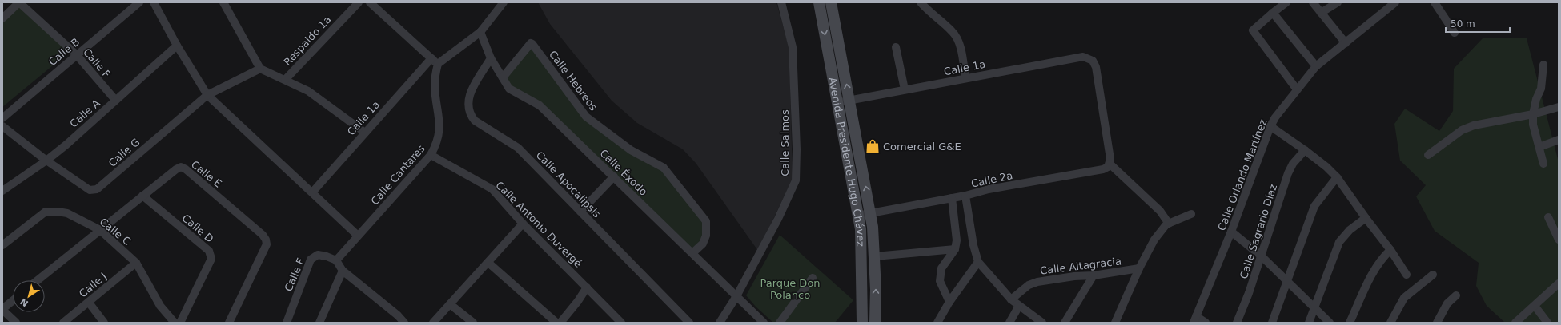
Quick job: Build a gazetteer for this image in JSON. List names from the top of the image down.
{
  "streets": {
    "main road": ["Avenida Presidente Hugo Chávez"],
    "street": [
      "Respaldo 1a",
      "Calle B",
      "Calle F",
      "Calle 1a",
      "Calle Hebreos",
      "Calle A",
      "Calle Salmos",
      "Calle G",
      "Calle Éxodo",
      "Calle E",
      "Calle Cantares",
      "Calle Orlando Martínez",
      "Calle 2a",
      "Calle Apocalipsis",
      "Calle Antonio Duvergé",
      "Calle D",
      "Calle C",
      "Calle Sagrario Díaz",
      "Calle Altagracia",
      "Calle J"
    ]
  },
  "crossings": [
    ["Calle B", "Calle F"],
    ["Calle F", "Calle A"],
    ["Calle F", "Calle Cantares"],
    ["Calle 1a", "Avenida Presidente Hugo Chávez"],
    ["Calle 1a", "Calle Cantares"],
    ["Calle 1a", "Calle 2a"],
    ["Calle Hebreos", "Calle Éxodo"],
    ["Calle A", "Calle G"],
    ["Calle Salmos", "Calle Éxodo"],
    ["Avenida Presidente Hugo Chávez", "Calle 2a"],
    ["Calle Éxodo", "Calle Apocalipsis"],
    ["Calle E", "Calle D"],
    ["Calle E", "Calle C"],
    ["Calle Cantares", "Calle Antonio Duvergé"],
    ["Calle C", "Calle J"]
  ],
  "parks": ["Parque Don Polanco"],
  "places": {
    "shop": ["Comercial G&E"]
  },
  "scale_bar": "50 m",
  "north": "bottom left"
}
